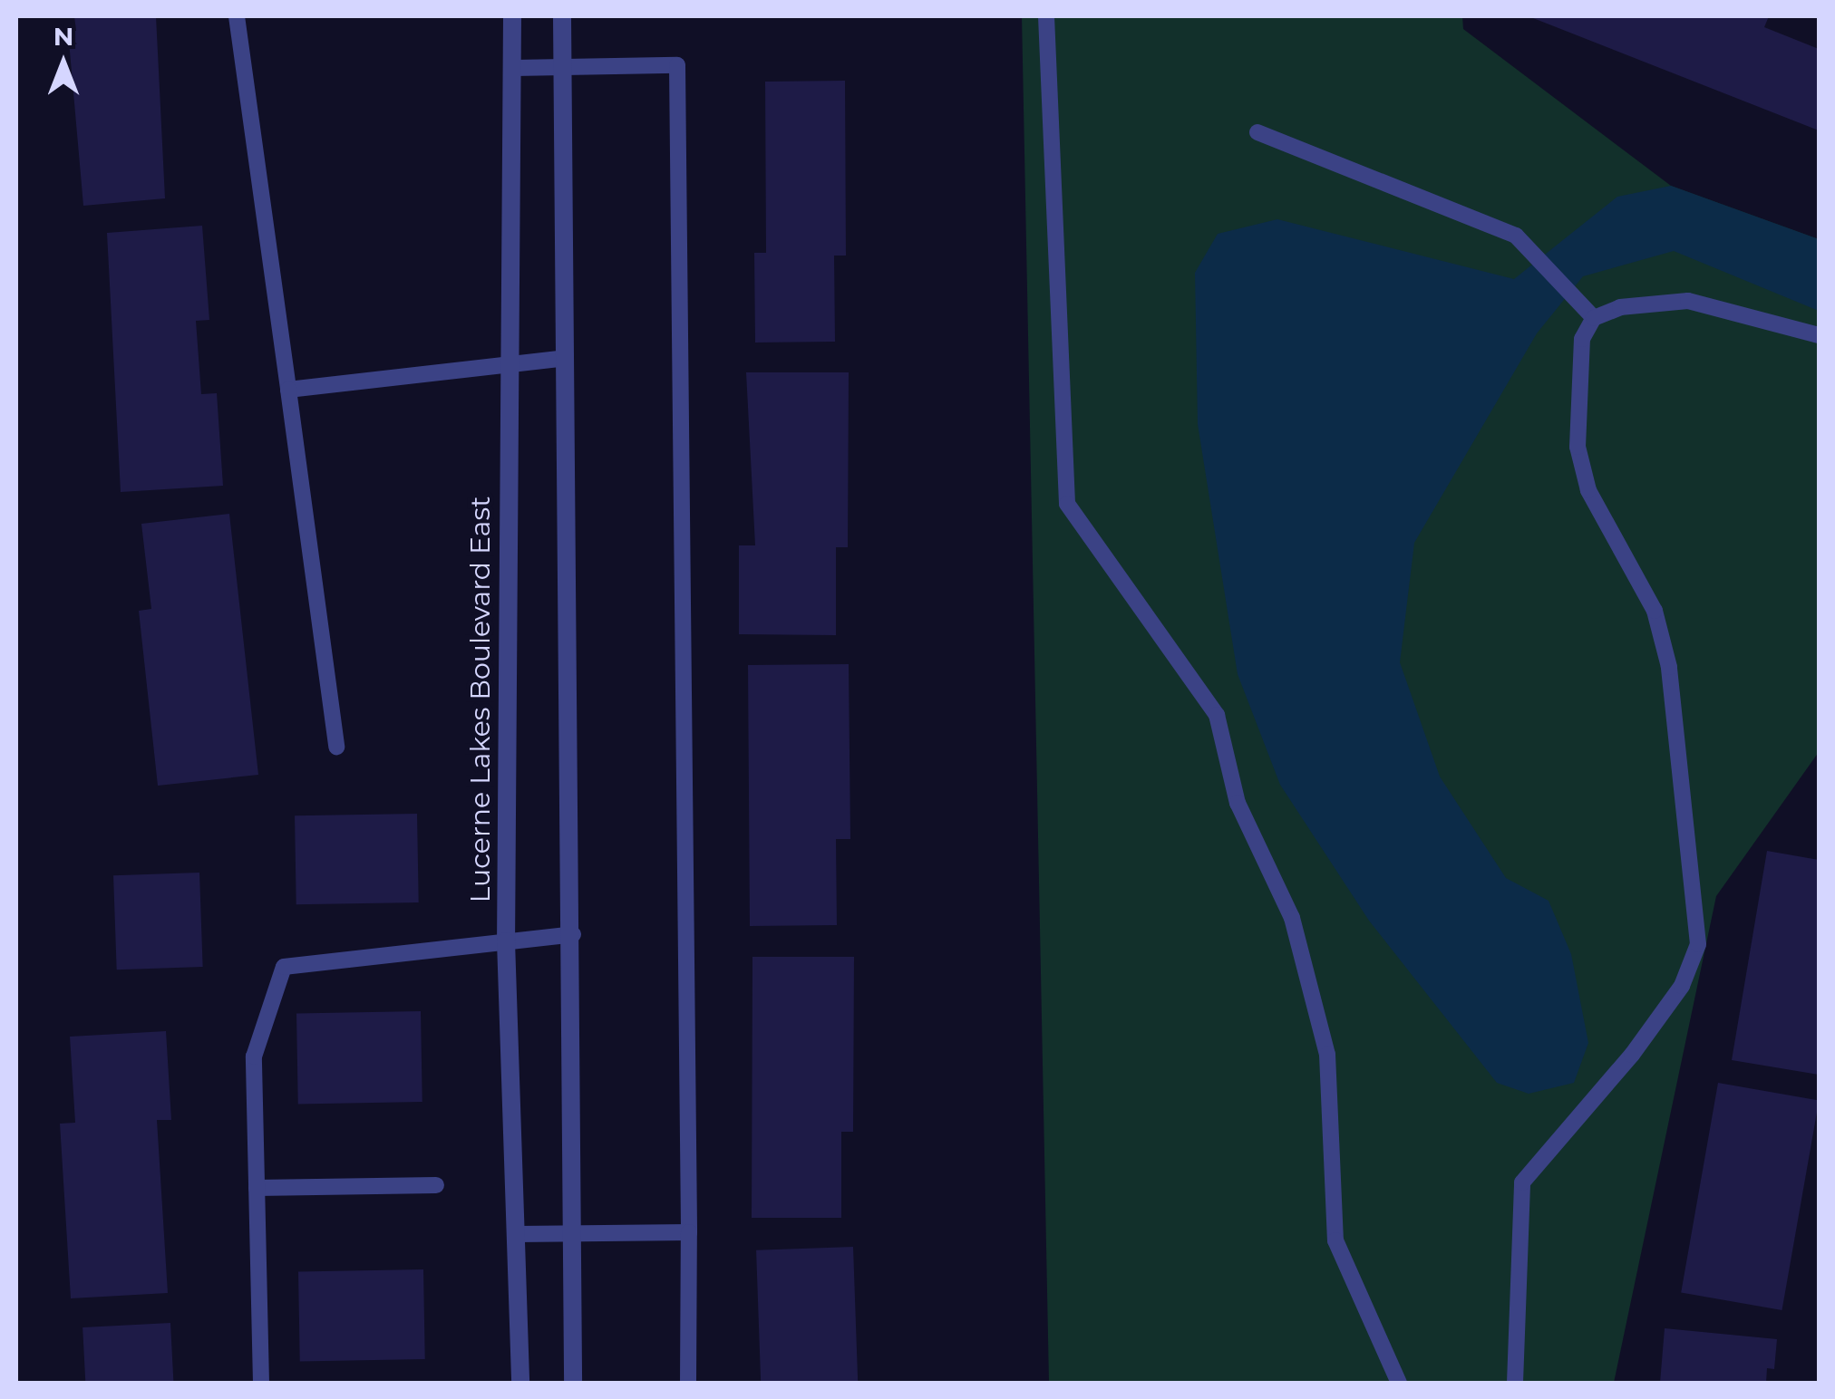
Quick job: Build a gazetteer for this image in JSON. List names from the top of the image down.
{
  "streets": {
    "street": ["Lucerne Lakes Boulevard East"]
  },
  "north": "top"
}
